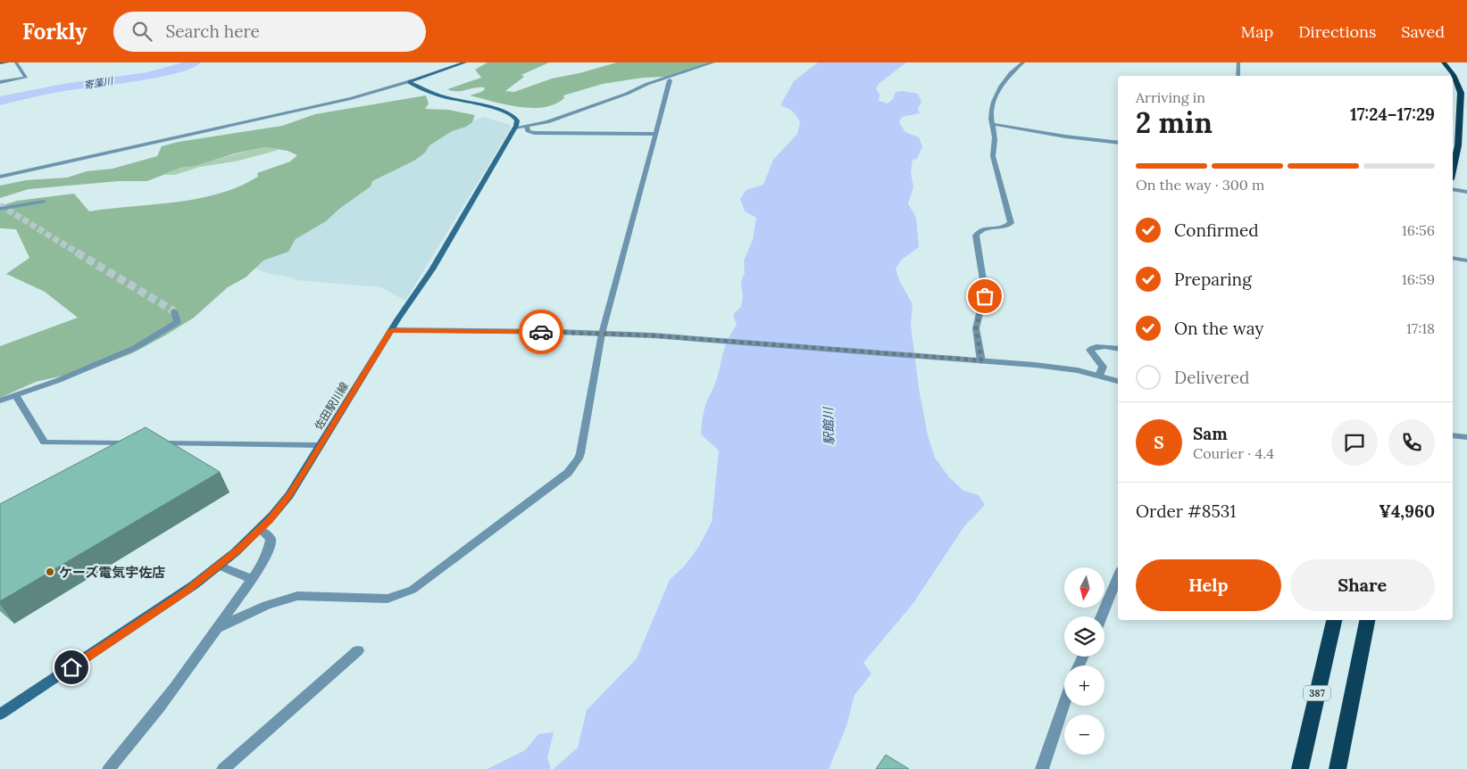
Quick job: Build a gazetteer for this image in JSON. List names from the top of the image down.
{
  "streets": {
    "highway": ["387"],
    "main road": ["佐田駅川線"]
  },
  "water": ["寄藻川", "駅館川"],
  "places": ["ケーズ電気宇佐店"],
  "north": "bottom",
  "page": {
    "header": "Forkly",
    "search": "Search here",
    "nav": ["Map", "Directions", "Saved"],
    "heading": ["2 min", "Arriving in", "17:24–17:29"],
    "panel": [
      "Sam",
      "Courier · 4.4",
      "Order #8531",
      "¥4,960"
    ],
    "bar": "On the way · 300 m",
    "list": [
      ["Confirmed", "16:56"],
      ["Preparing", "16:59"],
      ["On the way", "17:18"],
      "Delivered"
    ],
    "round": "S",
    "buttons": ["Help", "Share"],
    "map_buttons": ["+", "−"]
  }
}
